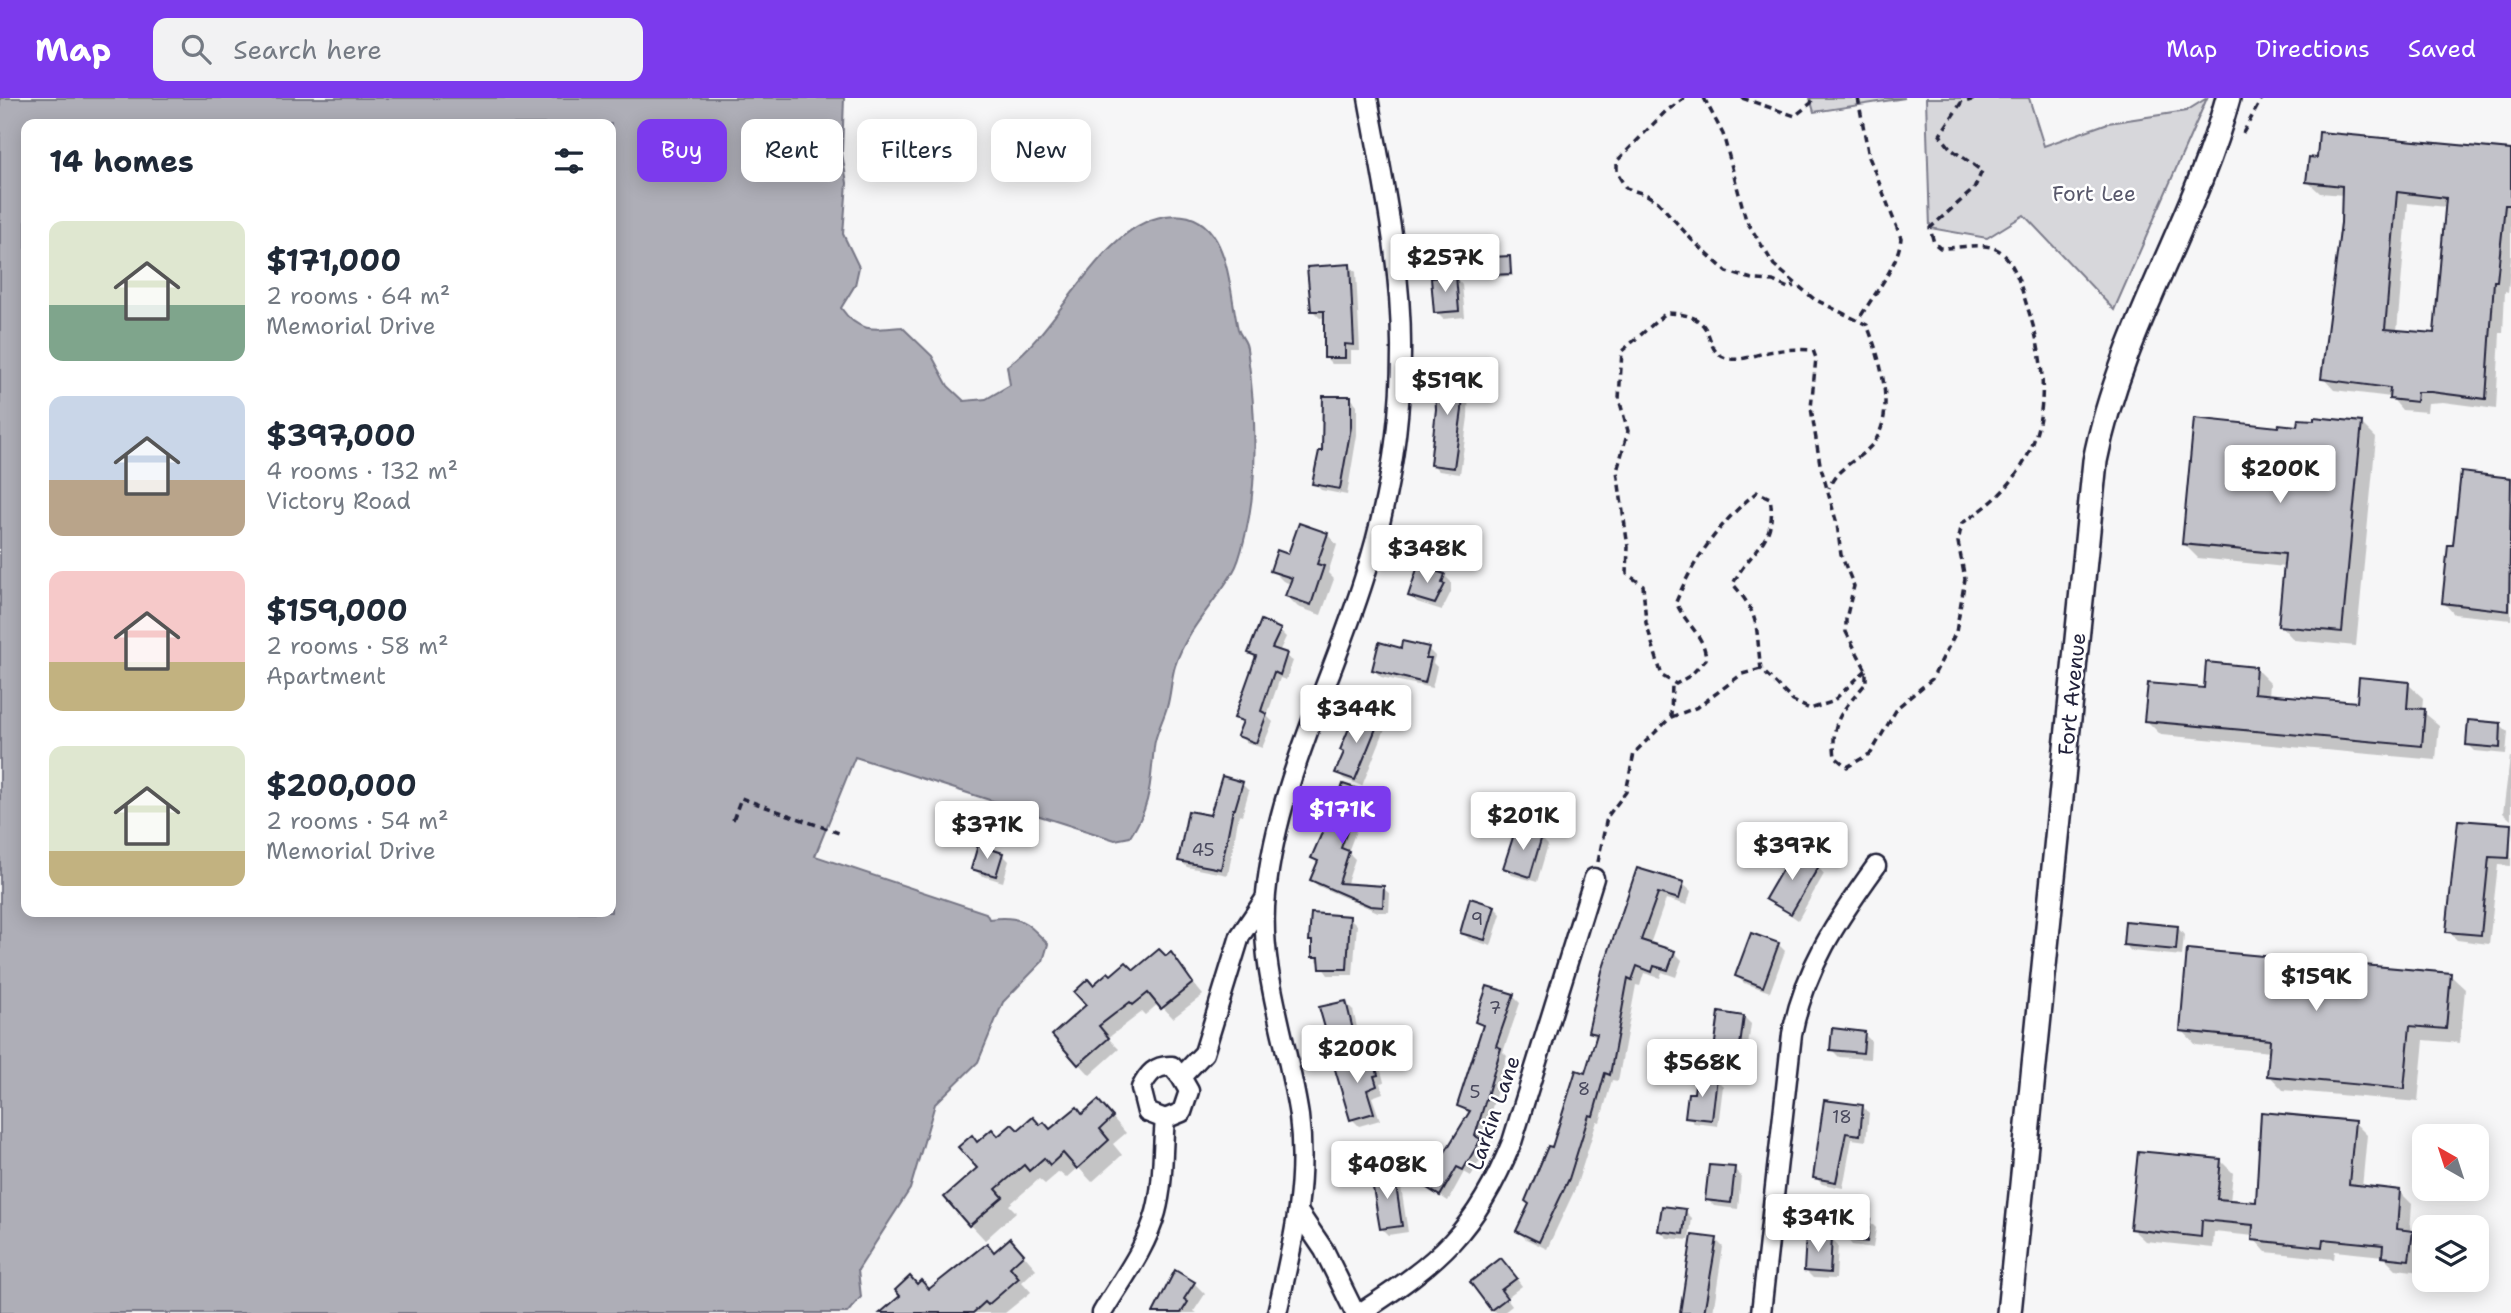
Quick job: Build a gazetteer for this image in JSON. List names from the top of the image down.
{
  "streets": {
    "street": ["Fort Avenue", "Larkin Lane"]
  },
  "parks": ["Fort Lee"],
  "house_numbers": [
    "45",
    "9",
    "7",
    "8",
    "5",
    "18"
  ],
  "north": "top left",
  "page": {
    "header": "Map",
    "search": "Search here",
    "nav": ["Map", "Directions", "Saved"],
    "chip": [
      "Buy",
      "Rent",
      "Filters",
      "New"
    ],
    "heading": "14 homes",
    "list": [
      {
        "name": "$171,000",
        "note": "2 rooms · 64 m² · Memorial Drive"
      },
      {
        "name": "$397,000",
        "note": "4 rooms · 132 m² · Victory Road"
      },
      {
        "name": "$159,000",
        "note": "2 rooms · 58 m² · Apartment"
      },
      {
        "name": "$200,000",
        "note": "2 rooms · 54 m² · Memorial Drive"
      }
    ],
    "price": [
      "$257K",
      "$519K",
      "$200K",
      "$348K",
      "$344K",
      "$171K",
      "$201K",
      "$371K",
      "$397K",
      "$159K",
      "$200K",
      "$568K",
      "$408K",
      "$341K"
    ]
  }
}
